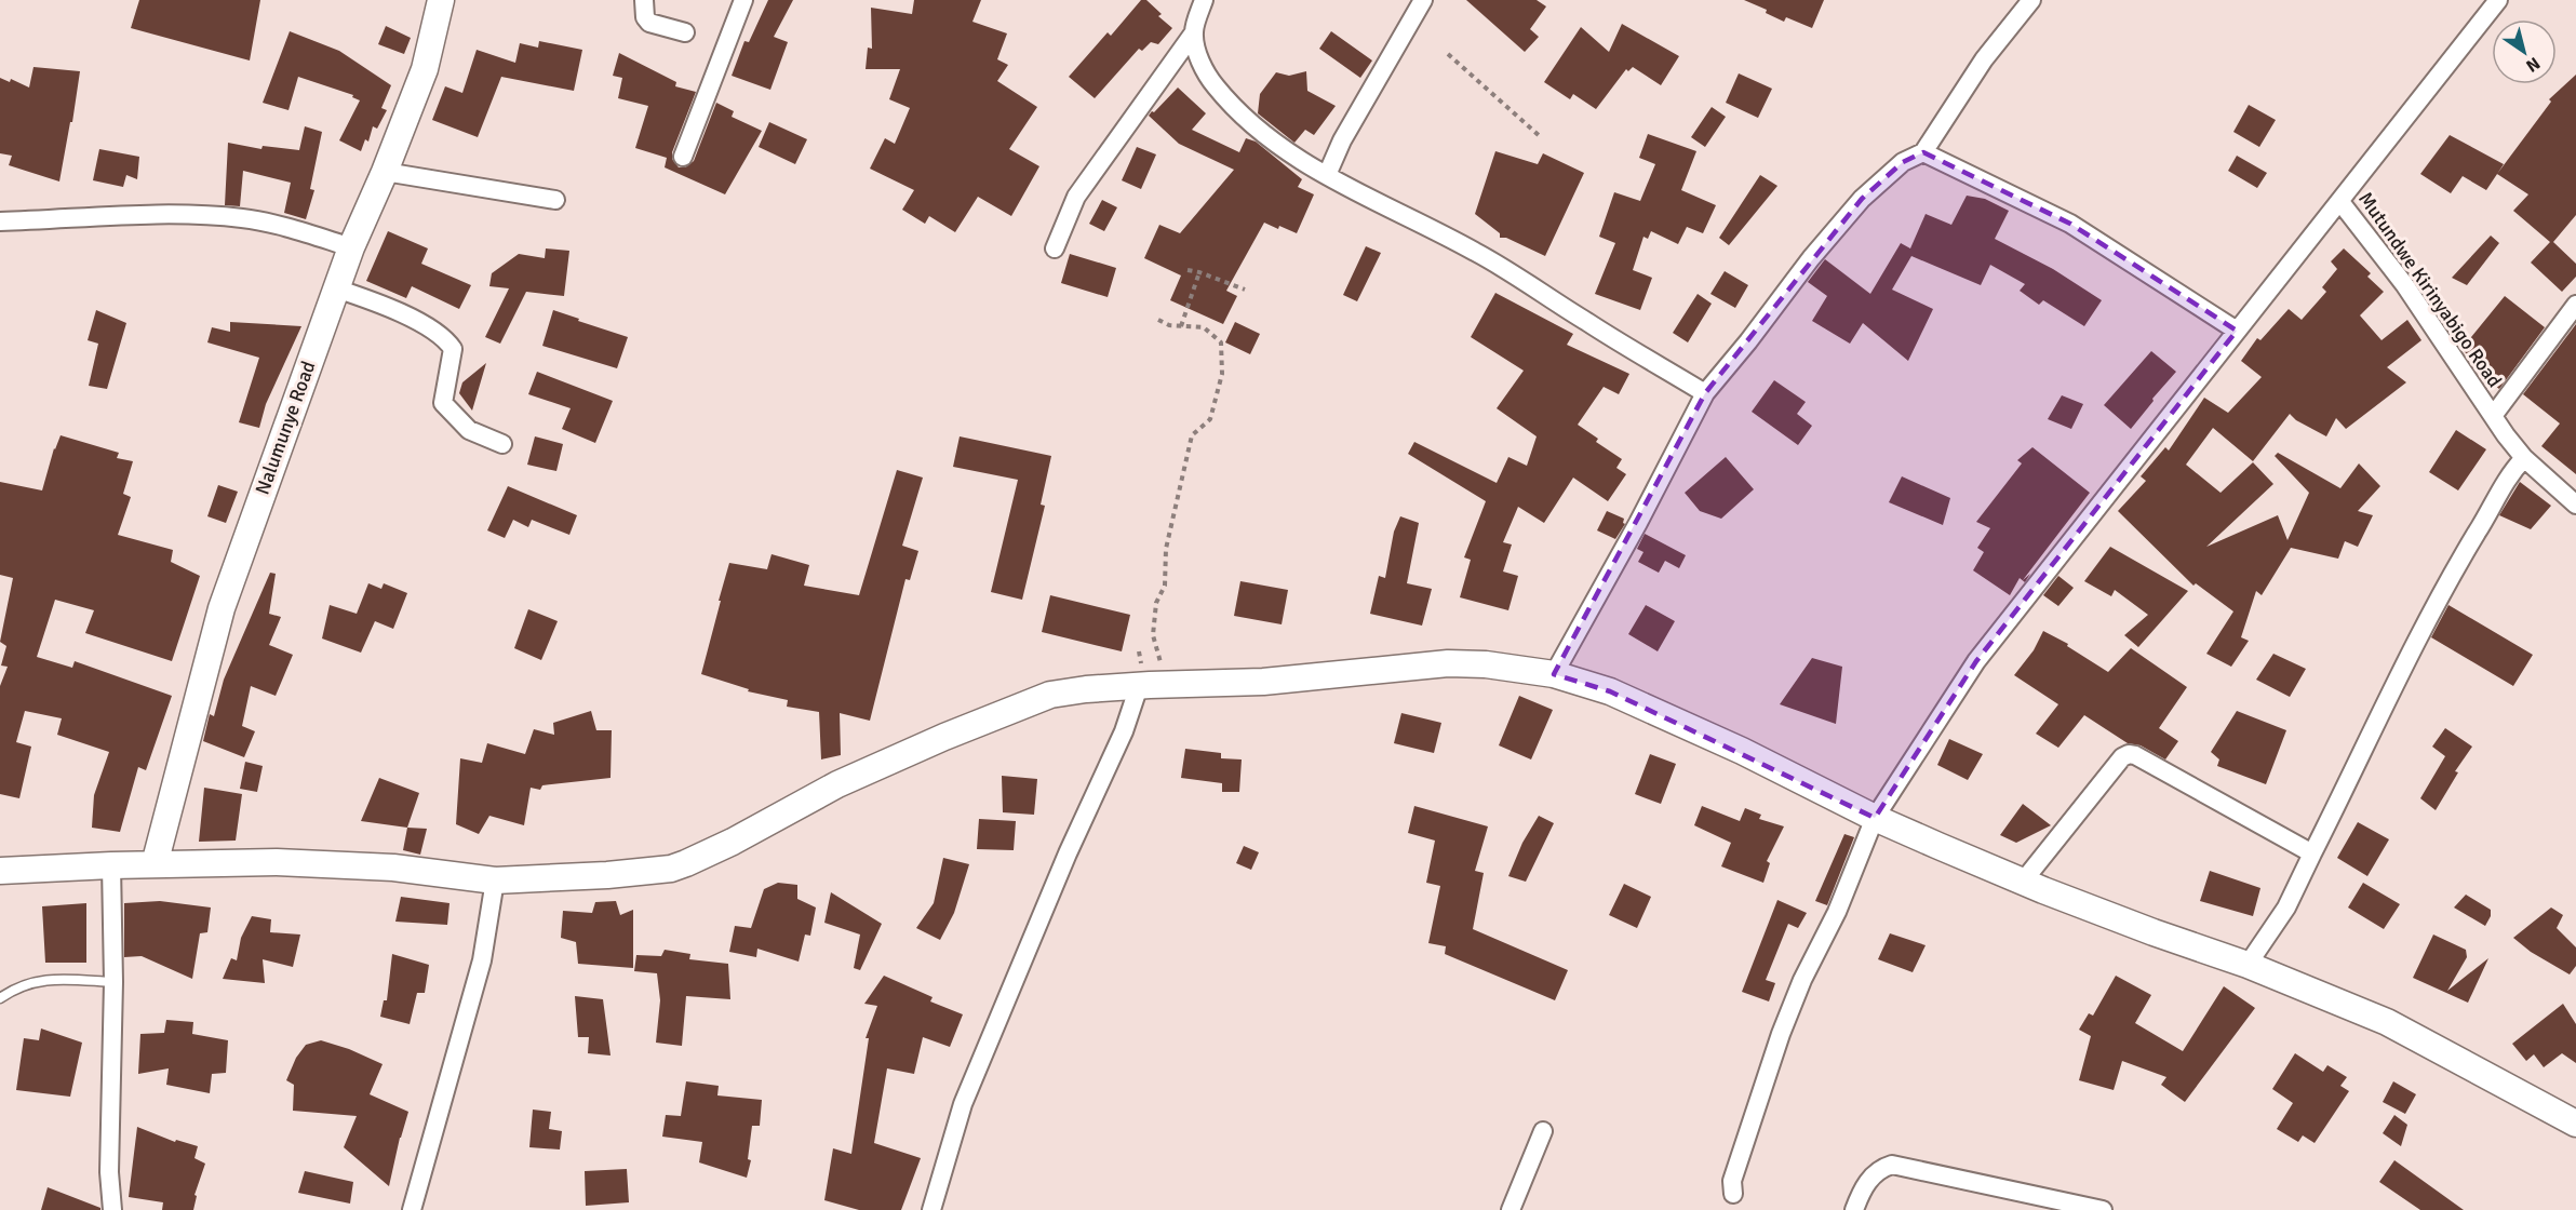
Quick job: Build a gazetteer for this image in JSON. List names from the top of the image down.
{
  "streets": {
    "street": ["Mutundwe Kirinyabigo Road", "Nalumunye Road"]
  },
  "north": "bottom right"
}
